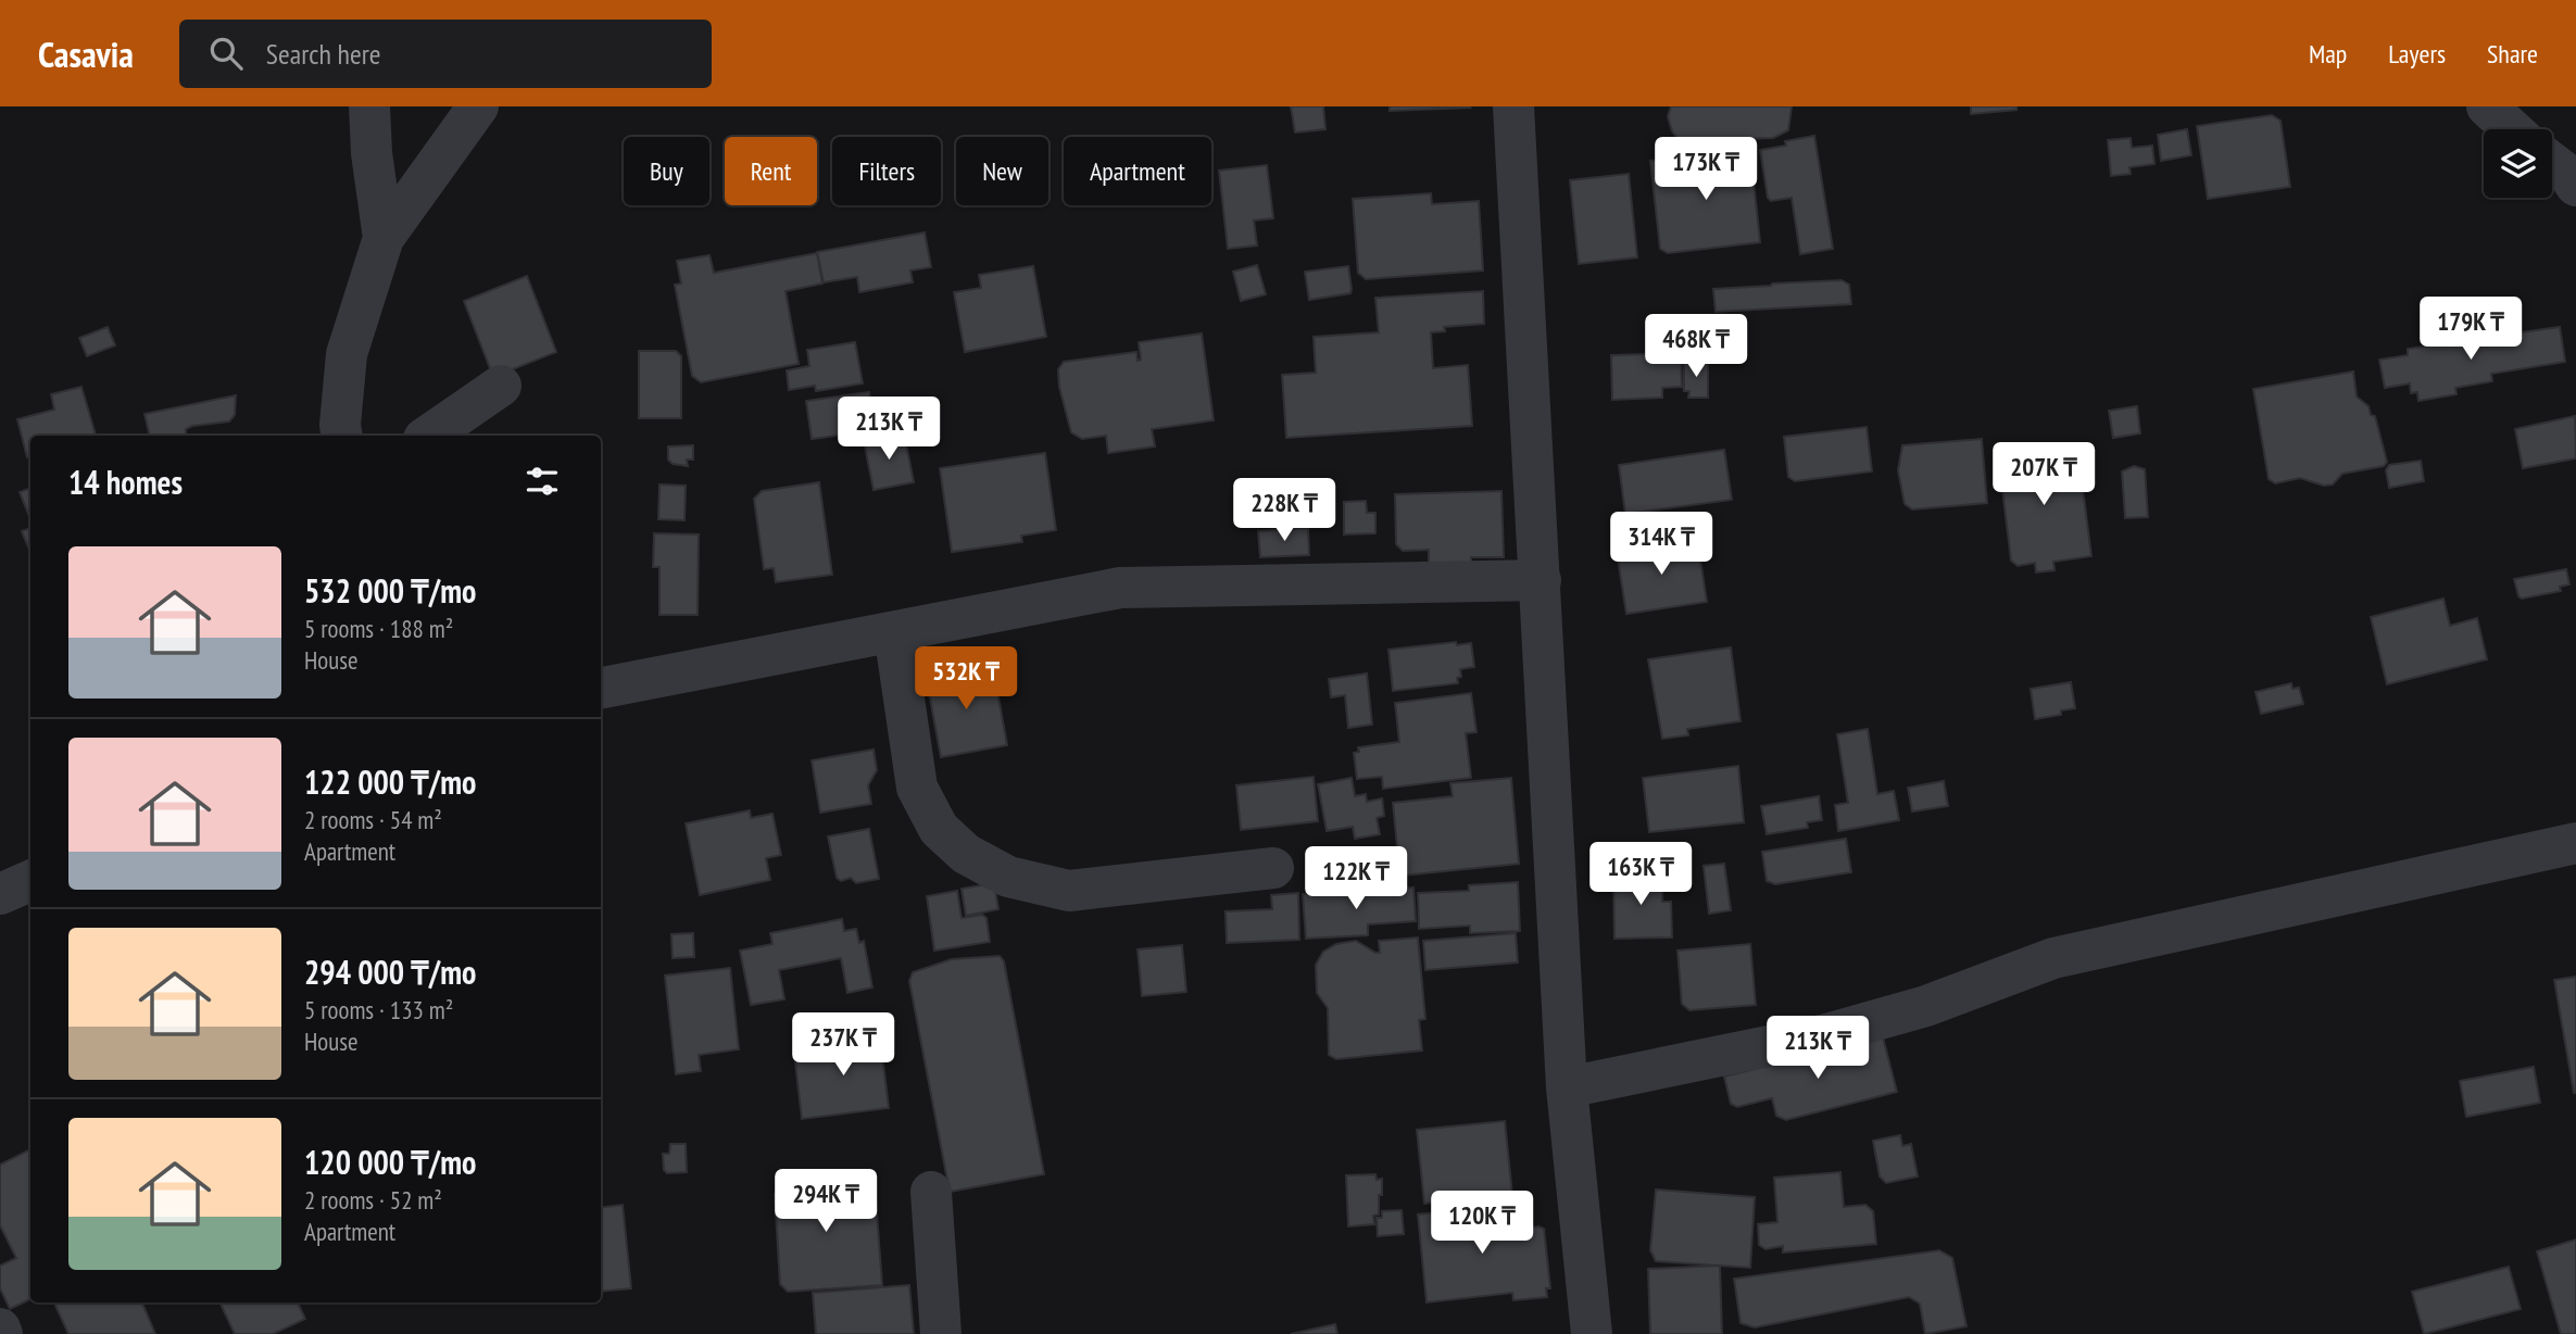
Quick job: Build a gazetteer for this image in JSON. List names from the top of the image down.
{
  "page": {
    "header": "Casavia",
    "search": "Search here",
    "nav": ["Map", "Layers", "Share"],
    "price": [
      "173K ₸",
      "179K ₸",
      "468K ₸",
      "213K ₸",
      "207K ₸",
      "228K ₸",
      "314K ₸",
      "532K ₸",
      "163K ₸",
      "122K ₸",
      "237K ₸",
      "213K ₸",
      "294K ₸",
      "120K ₸"
    ],
    "chip": [
      "Buy",
      "Rent",
      "Filters",
      "New",
      "Apartment"
    ],
    "heading": "14 homes",
    "list": [
      {
        "name": "532 000 ₸/mo",
        "note": "5 rooms · 188 m² · House"
      },
      {
        "name": "122 000 ₸/mo",
        "note": "2 rooms · 54 m² · Apartment"
      },
      {
        "name": "294 000 ₸/mo",
        "note": "5 rooms · 133 m² · House"
      },
      {
        "name": "120 000 ₸/mo",
        "note": "2 rooms · 52 m² · Apartment"
      }
    ]
  }
}
